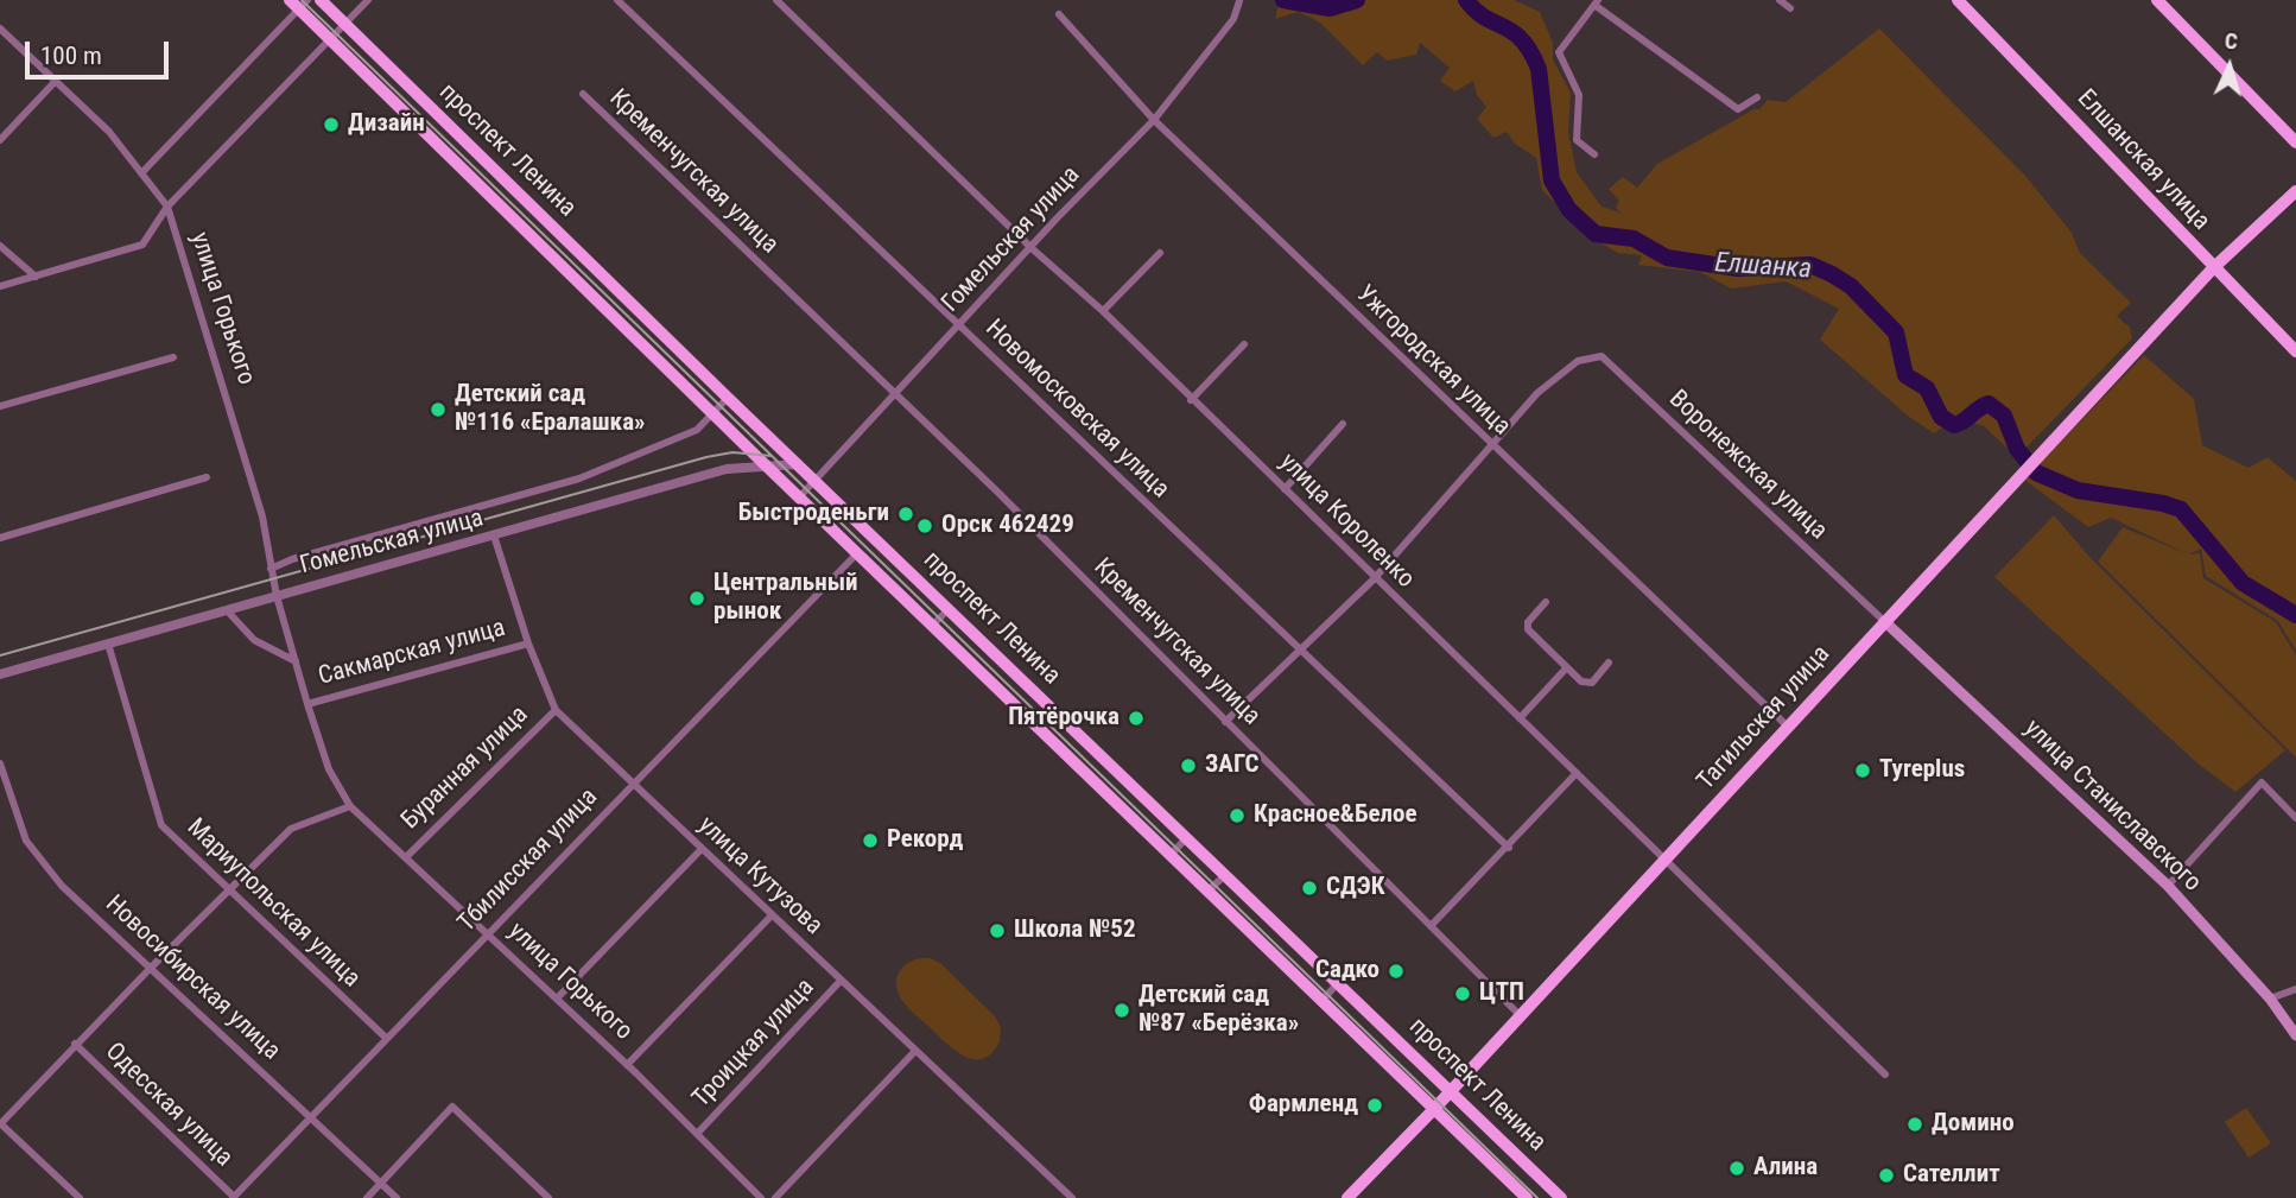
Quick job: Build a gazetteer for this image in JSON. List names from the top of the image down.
{
  "streets": {
    "main road": [
      "проспект Ленина",
      "Елшанская улица",
      "Тагильская улица",
      "улица Станиславского"
    ],
    "street": [
      "Кременчугская улица",
      "Гомельская улица",
      "улица Горького",
      "Ужгородская улица",
      "Новомосковская улица",
      "Воронежская улица",
      "улица Короленко",
      "Сакмарская улица",
      "Буранная улица",
      "Тбилисская улица",
      "улица Кутузова",
      "Мариупольская улица",
      "Новосибирская улица",
      "Троицкая улица",
      "Одесская улица"
    ]
  },
  "crossings": [
    ["проспект Ленина", "Гомельская улица"],
    ["проспект Ленина", "Тагильская улица"],
    ["проспект Ленина", "Тбилисская улица"],
    ["Елшанская улица", "Тагильская улица"],
    ["Кременчугская улица", "Гомельская улица"],
    ["Кременчугская улица", "Тагильская улица"],
    ["Гомельская улица", "улица Горького"],
    ["Гомельская улица", "Ужгородская улица"],
    ["Гомельская улица", "Новомосковская улица"],
    ["Гомельская улица", "улица Короленко"],
    ["Гомельская улица", "улица Кутузова"],
    ["Гомельская улица", "Мариупольская улица"],
    ["улица Горького", "Сакмарская улица"],
    ["улица Горького", "Буранная улица"],
    ["улица Горького", "Тбилисская улица"],
    ["улица Горького", "Троицкая улица"],
    ["Ужгородская улица", "Воронежская улица"],
    ["Ужгородская улица", "Тагильская улица"],
    ["Воронежская улица", "Тагильская улица"],
    ["Воронежская улица", "улица Станиславского"],
    ["улица Короленко", "Тагильская улица"],
    ["Сакмарская улица", "улица Кутузова"],
    ["Тагильская улица", "улица Станиславского"],
    ["Буранная улица", "улица Кутузова"],
    ["Тбилисская улица", "улица Кутузова"],
    ["Тбилисская улица", "Мариупольская улица"],
    ["Тбилисская улица", "Новосибирская улица"],
    ["Тбилисская улица", "Одесская улица"],
    ["улица Кутузова", "Троицкая улица"]
  ],
  "water": ["Елшанка"],
  "places": [
    "Дизайн",
    "Детский сад №116 «Ералашка»",
    "Быстроденьги",
    "Орск 462429",
    "Центральный рынок",
    "Пятёрочка",
    "ЗАГС",
    "Tyreplus",
    "Красное&Белое",
    "Рекорд",
    "СДЭК",
    "Школа №52",
    "Садко",
    "ЦТП",
    "Детский сад №87 «Берёзка»",
    "Фармленд",
    "Домино",
    "Алина",
    "Сателлит"
  ],
  "scale_bar": "100 m",
  "north": "top"
}
